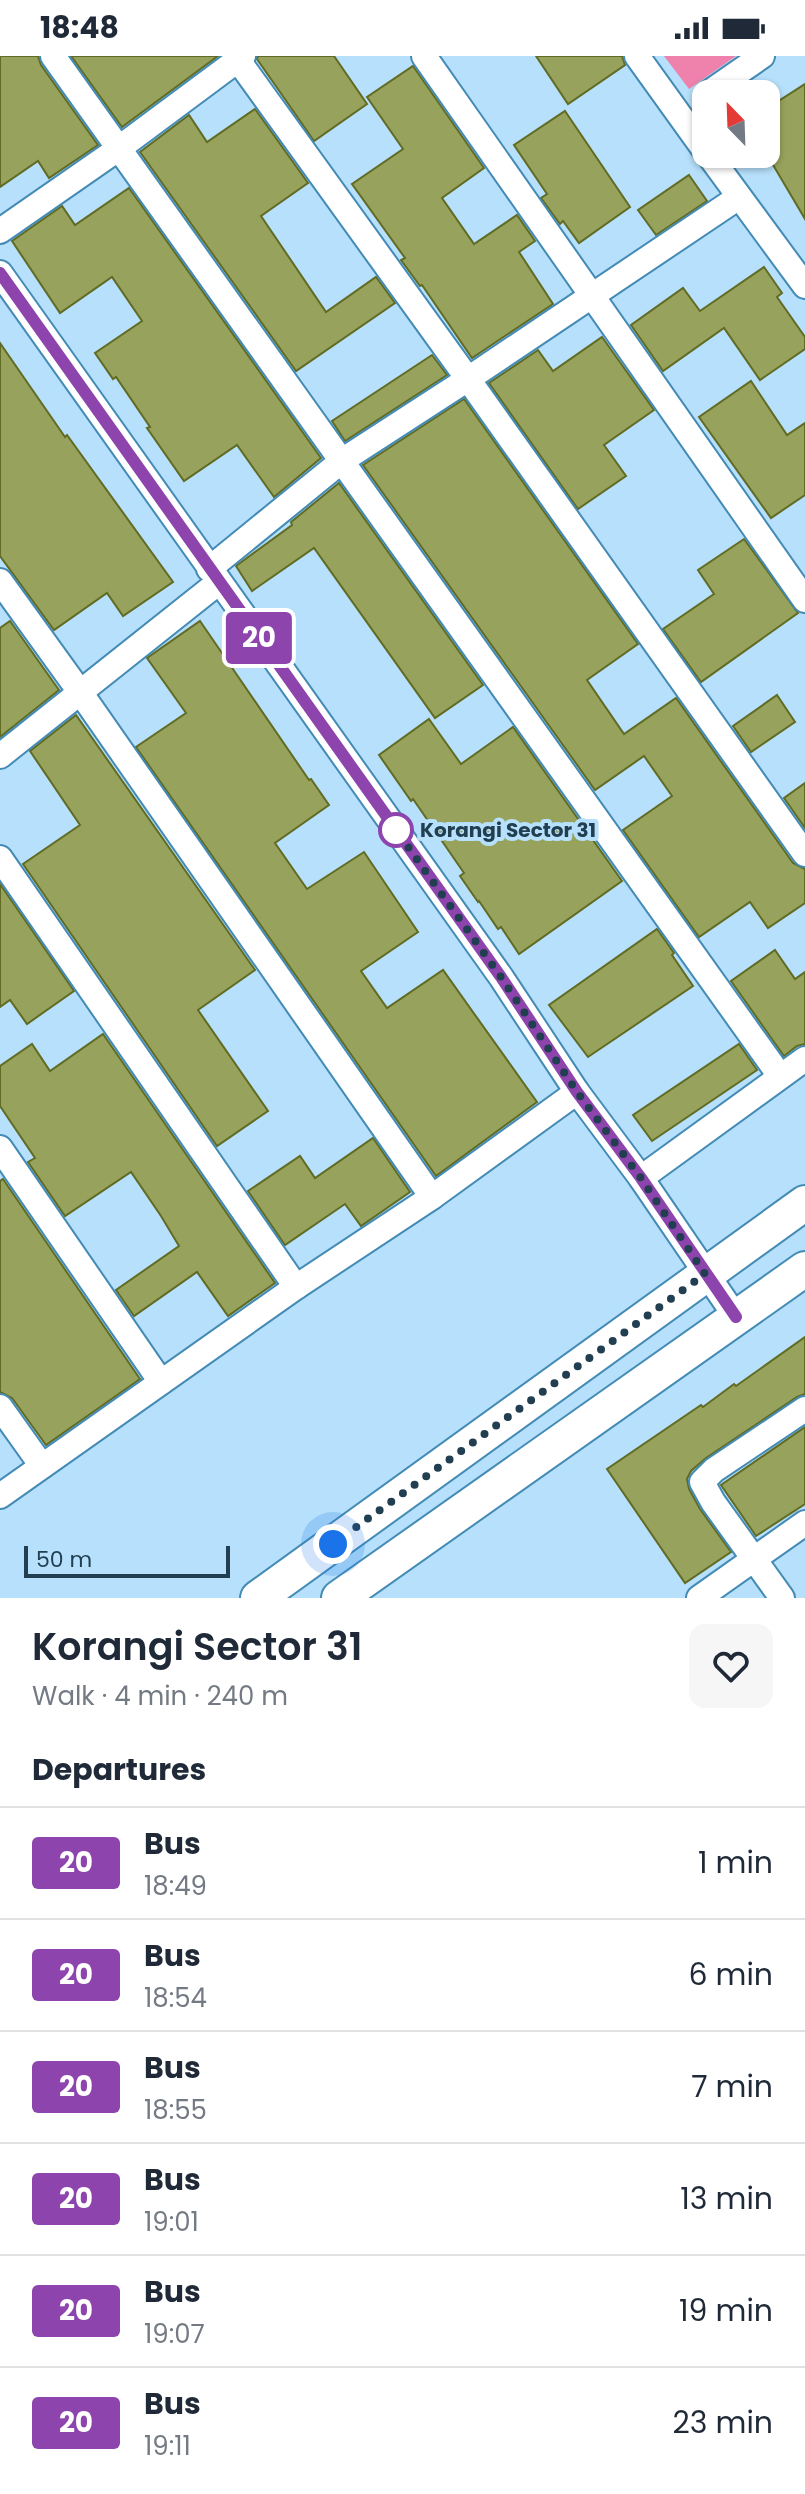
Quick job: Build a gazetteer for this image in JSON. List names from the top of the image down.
{
  "places": ["Korangi Sector 31"],
  "lines": ["bus line 20"],
  "scale_bar": "50 m",
  "north": "top left",
  "page": {
    "status": "18:48",
    "on_map": "20",
    "scale": "50 m",
    "heading": [
      ["Korangi Sector 31", "Walk · 4 min · 240 m"],
      "Departures"
    ],
    "list": [
      {
        "mark": "20",
        "name": "Bus",
        "note": "18:49",
        "value": "1 min"
      },
      {
        "mark": "20",
        "name": "Bus",
        "note": "18:54",
        "value": "6 min"
      },
      {
        "mark": "20",
        "name": "Bus",
        "note": "18:55",
        "value": "7 min"
      },
      {
        "mark": "20",
        "name": "Bus",
        "note": "19:01",
        "value": "13 min"
      },
      {
        "mark": "20",
        "name": "Bus",
        "note": "19:07",
        "value": "19 min"
      },
      {
        "mark": "20",
        "name": "Bus",
        "note": "19:11",
        "value": "23 min"
      }
    ]
  }
}
